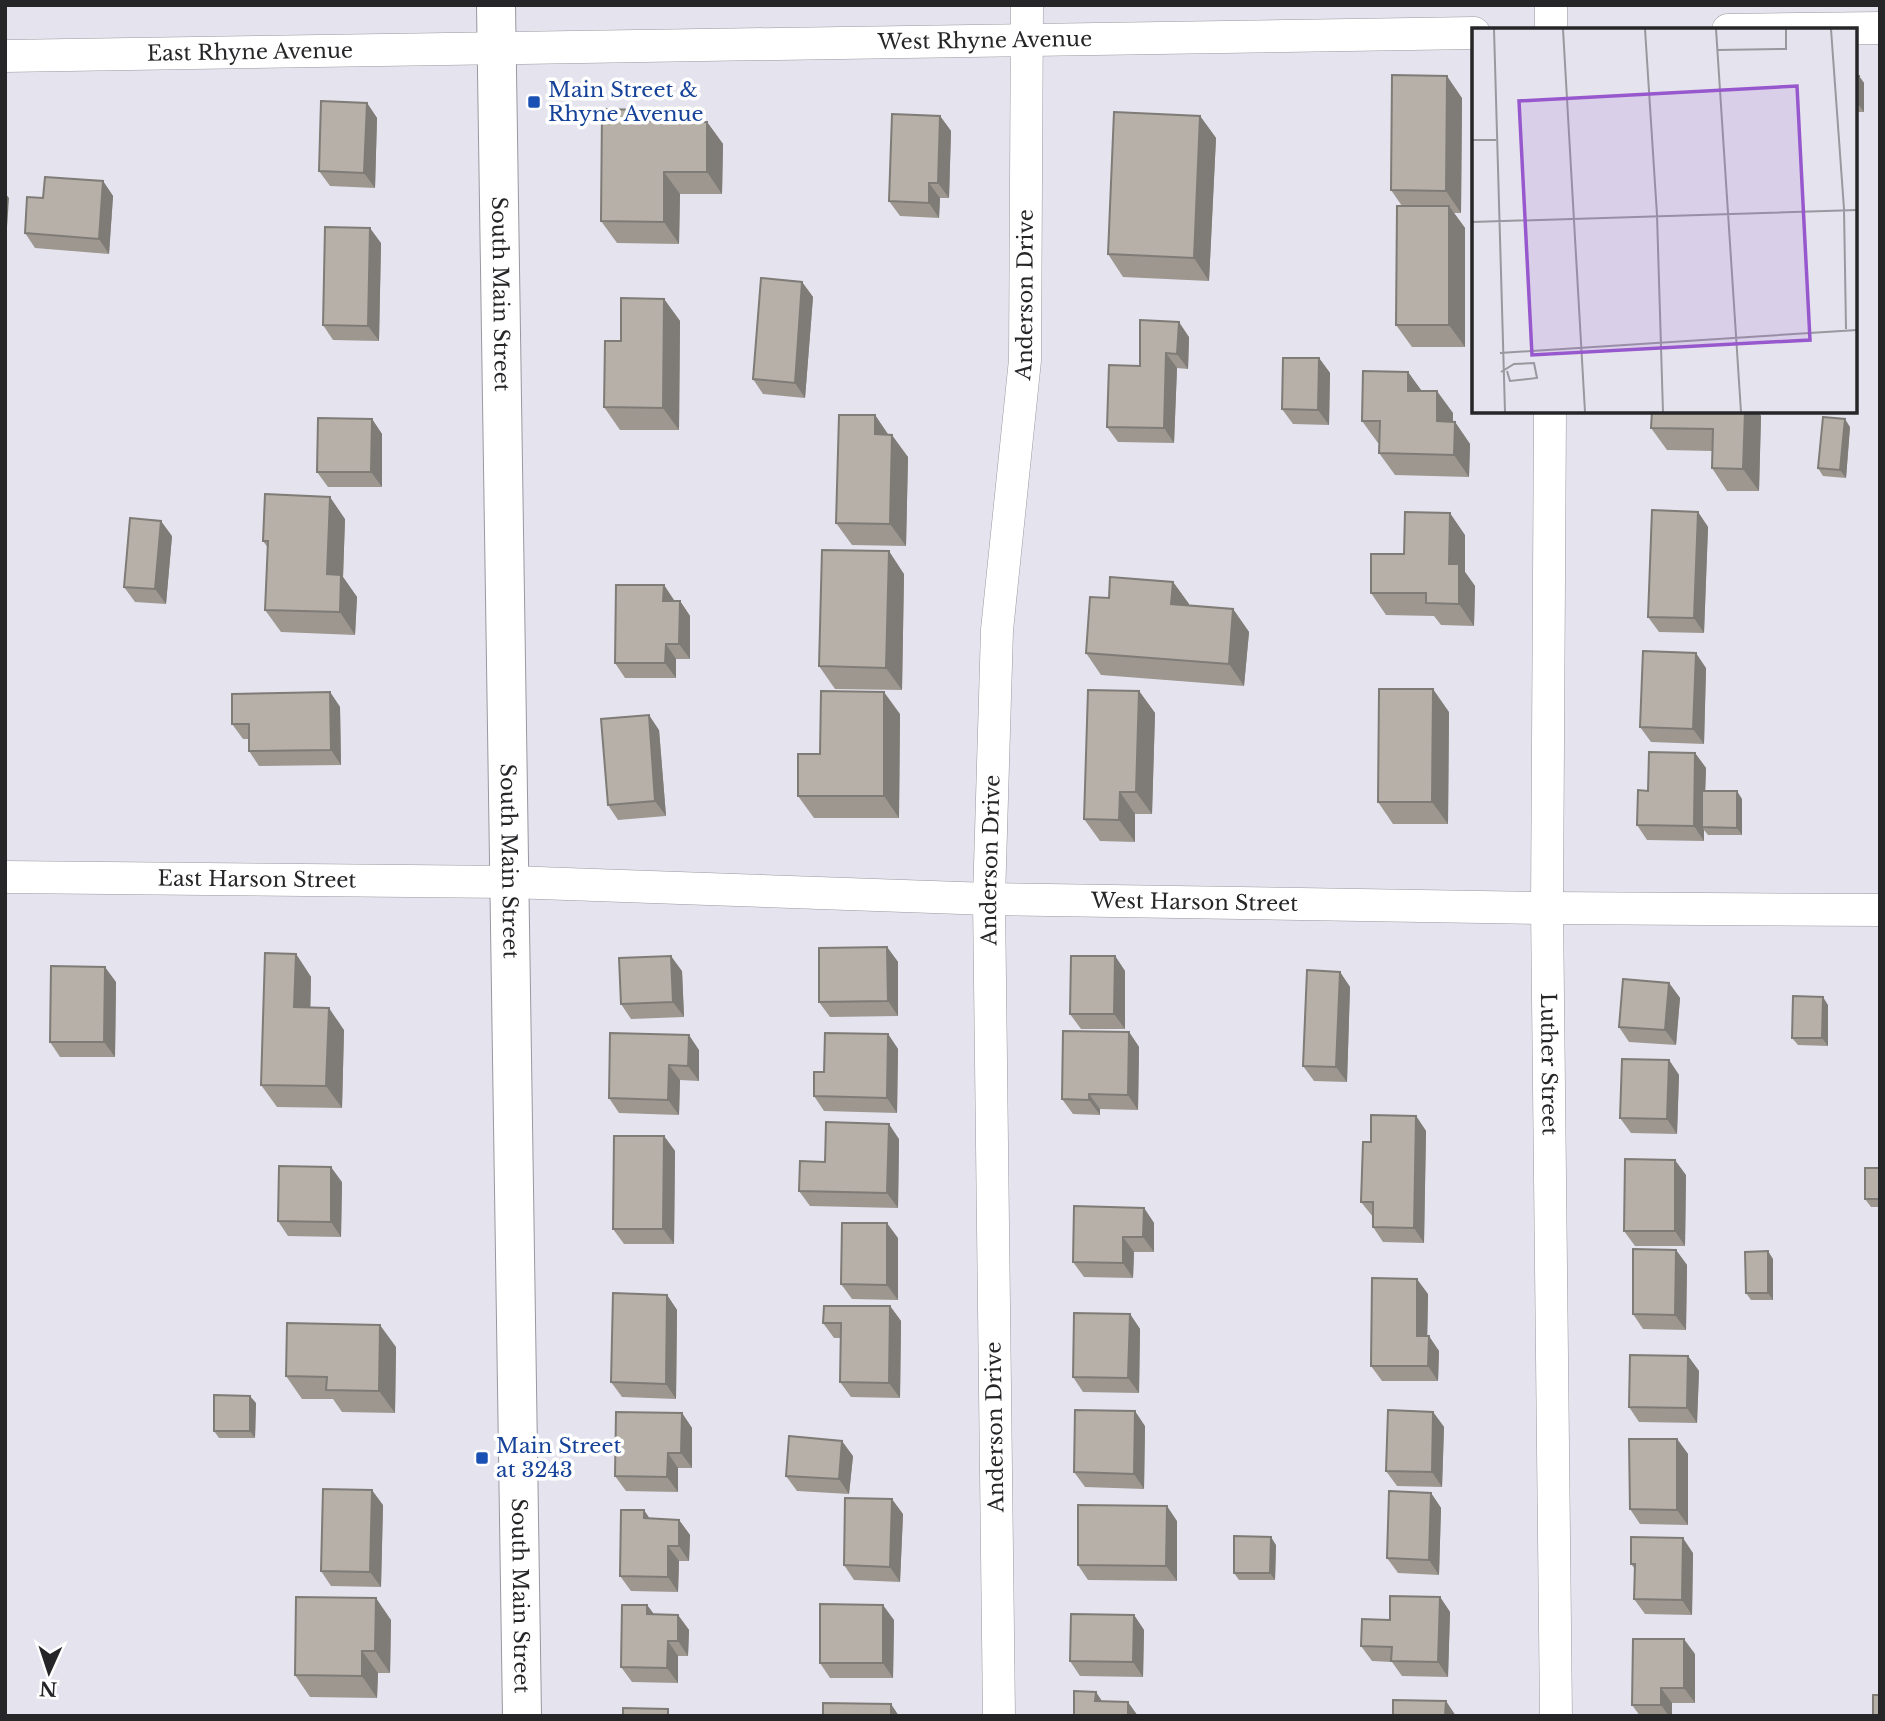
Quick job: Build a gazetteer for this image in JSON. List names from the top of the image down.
{
  "streets": {
    "main road": ["South Main Street"],
    "street": [
      "West Rhyne Avenue",
      "East Rhyne Avenue",
      "Anderson Drive",
      "East Harson Street",
      "West Harson Street",
      "Luther Street"
    ]
  },
  "crossings": [
    ["West Rhyne Avenue", "East Rhyne Avenue"],
    ["West Rhyne Avenue", "South Main Street"],
    ["West Rhyne Avenue", "Anderson Drive"],
    ["East Rhyne Avenue", "South Main Street"],
    ["South Main Street", "East Harson Street"],
    ["South Main Street", "West Harson Street"],
    ["Anderson Drive", "West Harson Street"],
    ["East Harson Street", "West Harson Street"],
    ["West Harson Street", "Luther Street"]
  ],
  "places": {
    "transit": ["Main Street & Rhyne Avenue", "Main Street at 3243"]
  },
  "north": "bottom"
}
